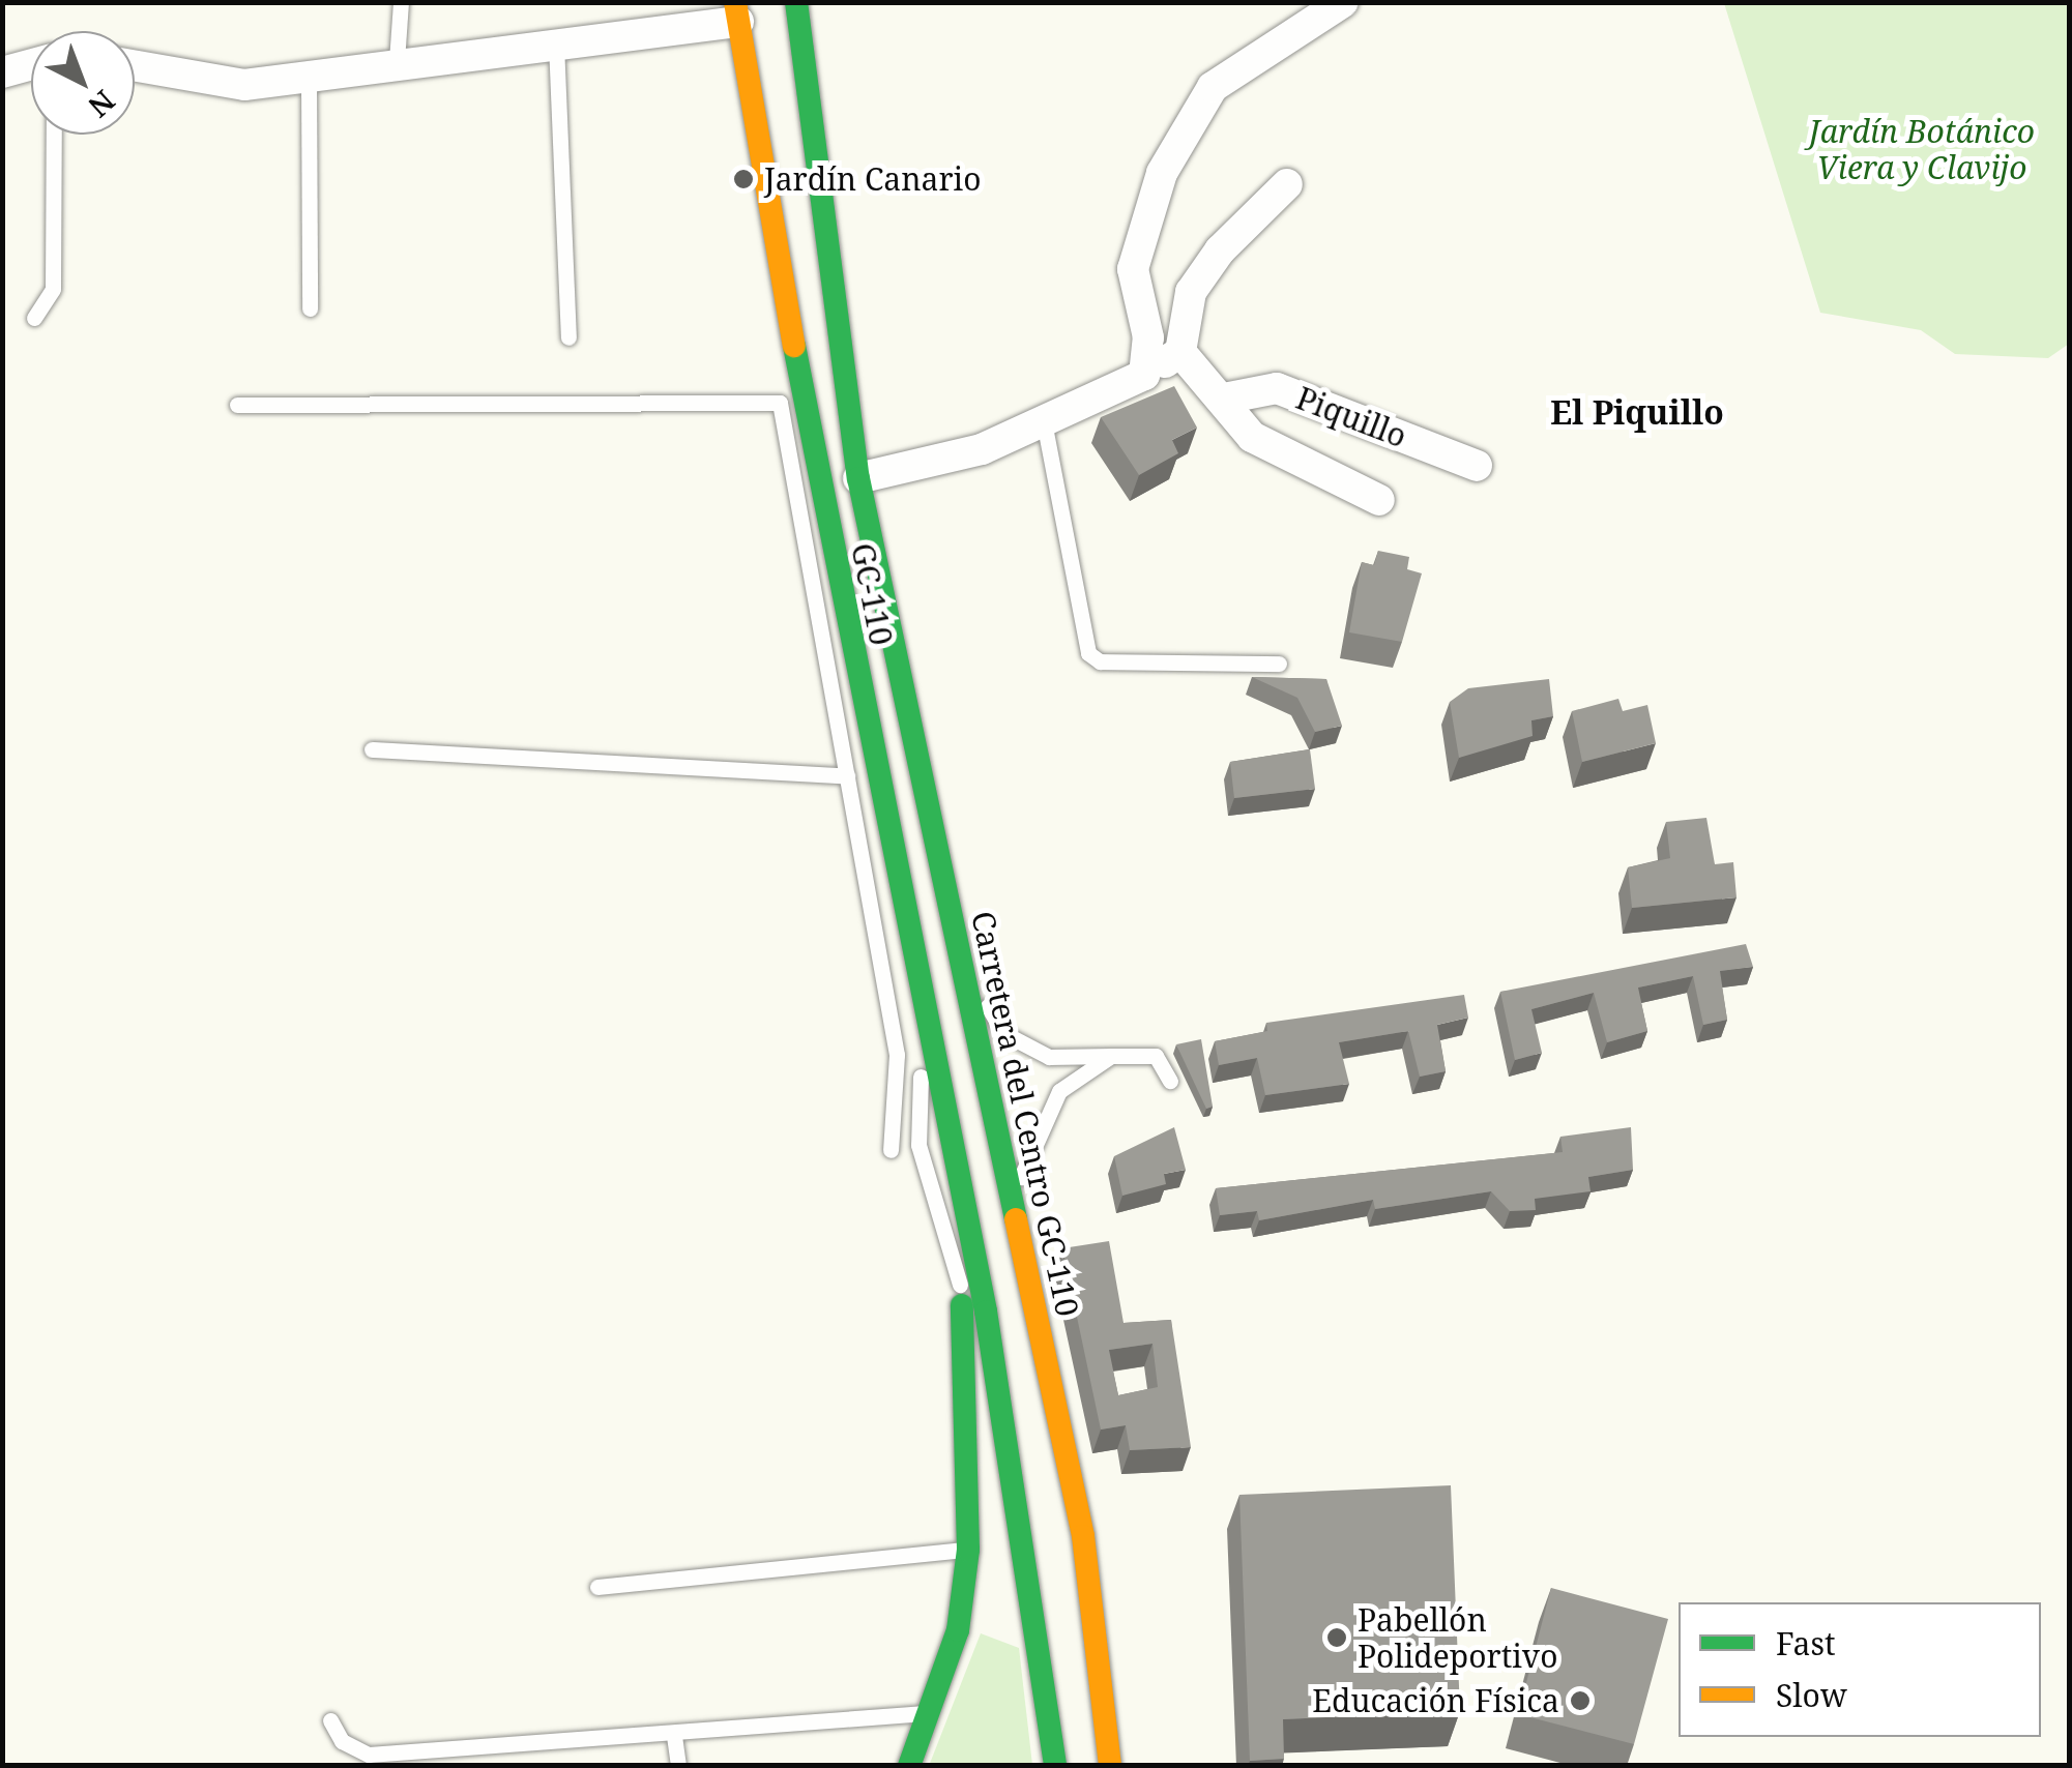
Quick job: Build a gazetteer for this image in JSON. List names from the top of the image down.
{
  "streets": {
    "main road": ["GC-110", "Carretera del Centro GC-110"],
    "street": ["Piquillo"]
  },
  "crossings": [
    ["GC-110", "Carretera del Centro GC-110"]
  ],
  "districts": ["El Piquillo"],
  "parks": ["Jardín Botánico Viera y Clavijo"],
  "places": ["Jardín Canario", "Pabellón Polideportivo", "Educación Física"],
  "legend": ["Fast", "Slow"],
  "north": "bottom right"
}
